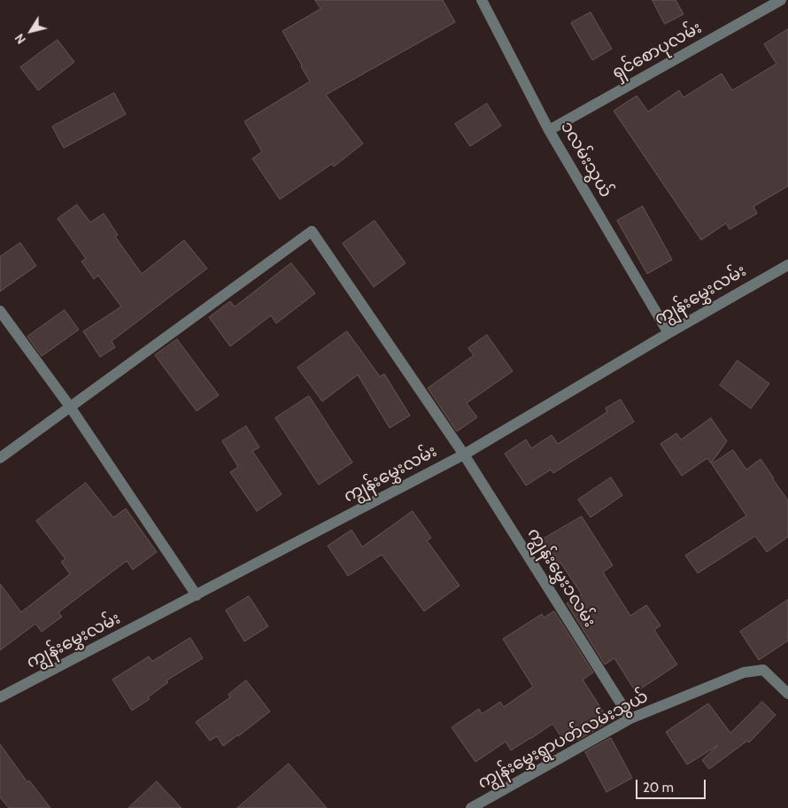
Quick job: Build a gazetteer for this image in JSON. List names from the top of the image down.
{
  "streets": {
    "street": [
      "ရှင်စောပုလမ်း",
      "၁လမ်းသွယ်",
      "ကျွန်းမွှေးလမ်း",
      "ကျွန်းမွှေး၁လမ်း",
      "ကျွန်းမွှေးရွာပတ်လမ်းသွယ်"
    ]
  },
  "crossings": [
    ["ရှင်စောပုလမ်း", "၁လမ်းသွယ်"],
    ["၁လမ်းသွယ်", "ကျွန်းမွှေးလမ်း"],
    ["ကျွန်းမွှေးလမ်း", "ကျွန်းမွှေး၁လမ်း"],
    ["ကျွန်းမွှေး၁လမ်း", "ကျွန်းမွှေးရွာပတ်လမ်းသွယ်"]
  ],
  "scale_bar": "20 m",
  "north": "bottom left"
}
